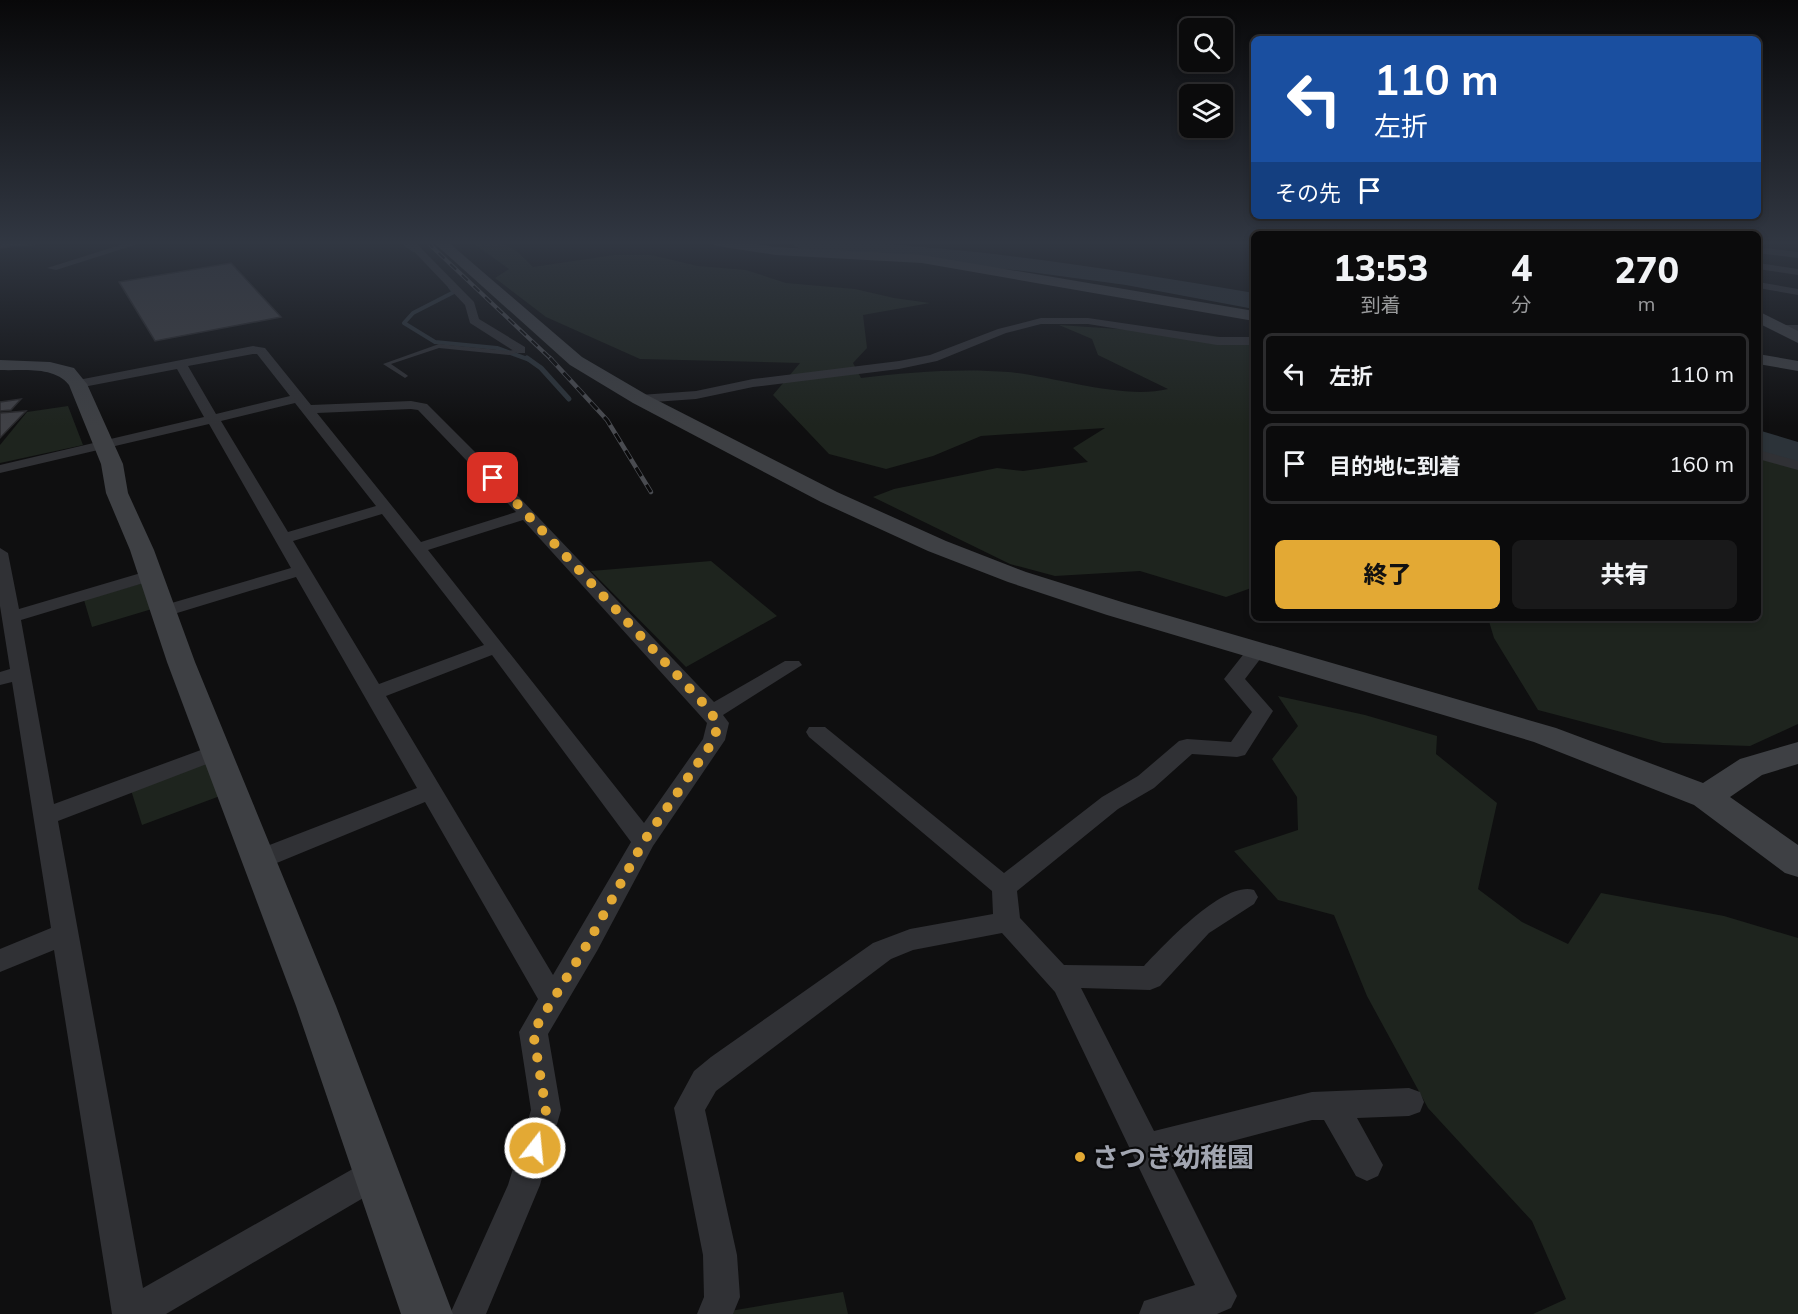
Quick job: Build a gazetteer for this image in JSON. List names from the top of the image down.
{
  "places": ["さつき幼稚園"],
  "page": {
    "turn": ["110 m", "左折"],
    "then": "その先",
    "eta": [
      "13:53",
      "到着",
      "4",
      "分",
      "270",
      "m"
    ],
    "list": [
      {
        "name": "左折",
        "value": "110 m"
      },
      {
        "name": "目的地に到着",
        "value": "160 m"
      }
    ],
    "buttons": ["終了", "共有"]
  }
}
